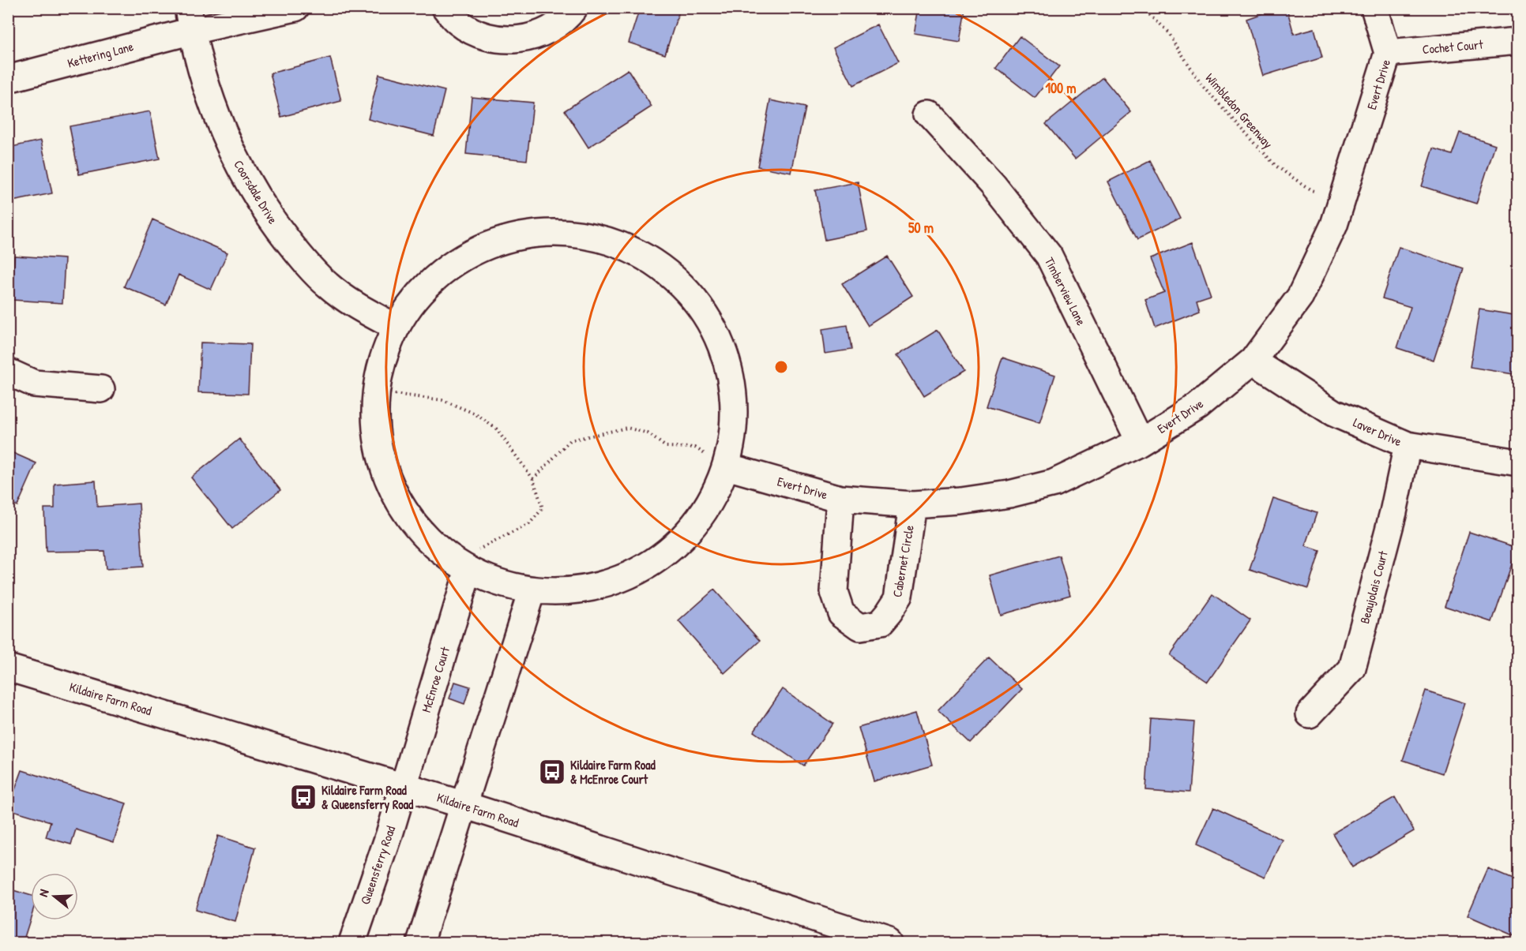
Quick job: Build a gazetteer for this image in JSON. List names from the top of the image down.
{
  "streets": {
    "street": [
      "Cochet Court",
      "Kettering Lane",
      "Evert Drive",
      "Coorsdale Drive",
      "Timberview Lane",
      "Laver Drive",
      "Cabernet Circle",
      "Beaujolais Court",
      "McEnroe Court",
      "Kildaire Farm Road",
      "Queensferry Road"
    ],
    "path": ["Wimbledon Greenway"]
  },
  "crossings": [
    ["Cochet Court", "Evert Drive"],
    ["Kettering Lane", "Coorsdale Drive"],
    ["Evert Drive", "Wimbledon Greenway"],
    ["Evert Drive", "Timberview Lane"],
    ["Evert Drive", "Laver Drive"],
    ["Evert Drive", "Cabernet Circle"],
    ["Laver Drive", "Beaujolais Court"],
    ["McEnroe Court", "Kildaire Farm Road"],
    ["McEnroe Court", "Queensferry Road"],
    ["Kildaire Farm Road", "Queensferry Road"]
  ],
  "places": {
    "bus stop": ["Kildaire Farm Road & McEnroe Court", "Kildaire Farm Road & Queensferry Road"]
  },
  "north": "left",
  "rings": ["100 m", "50 m"]
}
